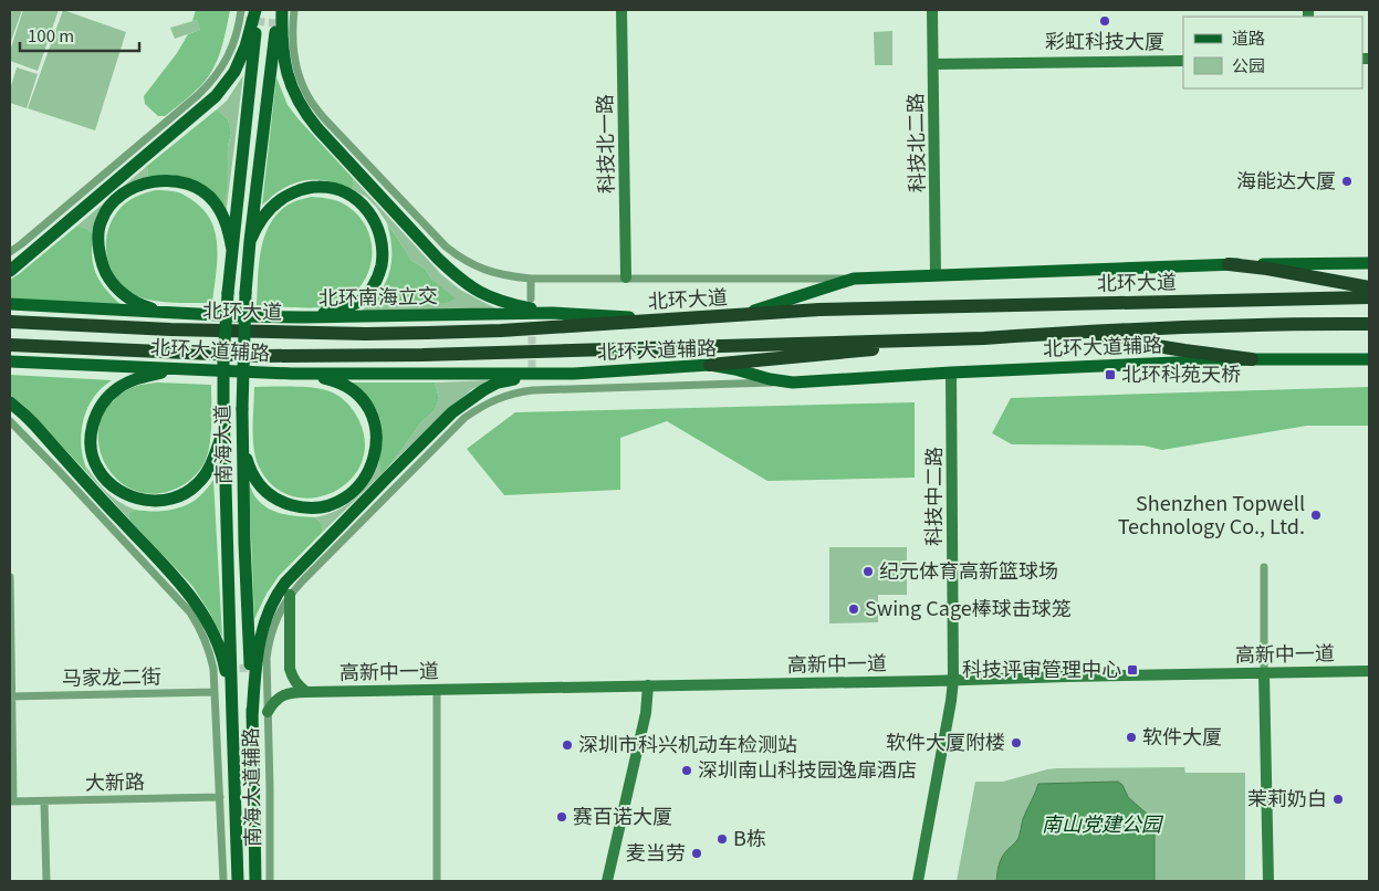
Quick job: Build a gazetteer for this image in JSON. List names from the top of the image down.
{
  "streets": {
    "highway": ["北环大道"],
    "main road": ["北环南海立交", "北环大道辅路", "南海大道"],
    "street": [
      "科技北二路",
      "科技北一路",
      "科技中二路",
      "高新中一道",
      "马家龙二街",
      "大新路",
      "南海大道辅路"
    ]
  },
  "crossings": [
    ["北环大道", "北环大道辅路"],
    ["北环南海立交", "北环大道辅路"],
    ["北环大道辅路", "科技中二路"],
    ["北环大道辅路", "南海大道辅路"],
    ["科技中二路", "高新中一道"],
    ["高新中一道", "南海大道辅路"],
    ["马家龙二街", "南海大道辅路"],
    ["大新路", "南海大道辅路"]
  ],
  "parks": ["南山党建公园"],
  "places": {
    "other": [
      "彩虹科技大厦",
      "海能达大厦",
      "Shenzhen Topwell Technology Co., Ltd.",
      "纪元体育高新篮球场",
      "Swing Cage棒球击球笼",
      "软件大厦",
      "软件大厦附楼",
      "深圳市科兴机动车检测站",
      "深圳南山科技园逸扉酒店",
      "茉莉奶白",
      "赛百诺大厦",
      "B栋",
      "麦当劳"
    ],
    "transit": ["北环科苑天桥", "科技评审管理中心"]
  },
  "legend": ["道路", "公园"],
  "scale_bar": "100 m"
}
